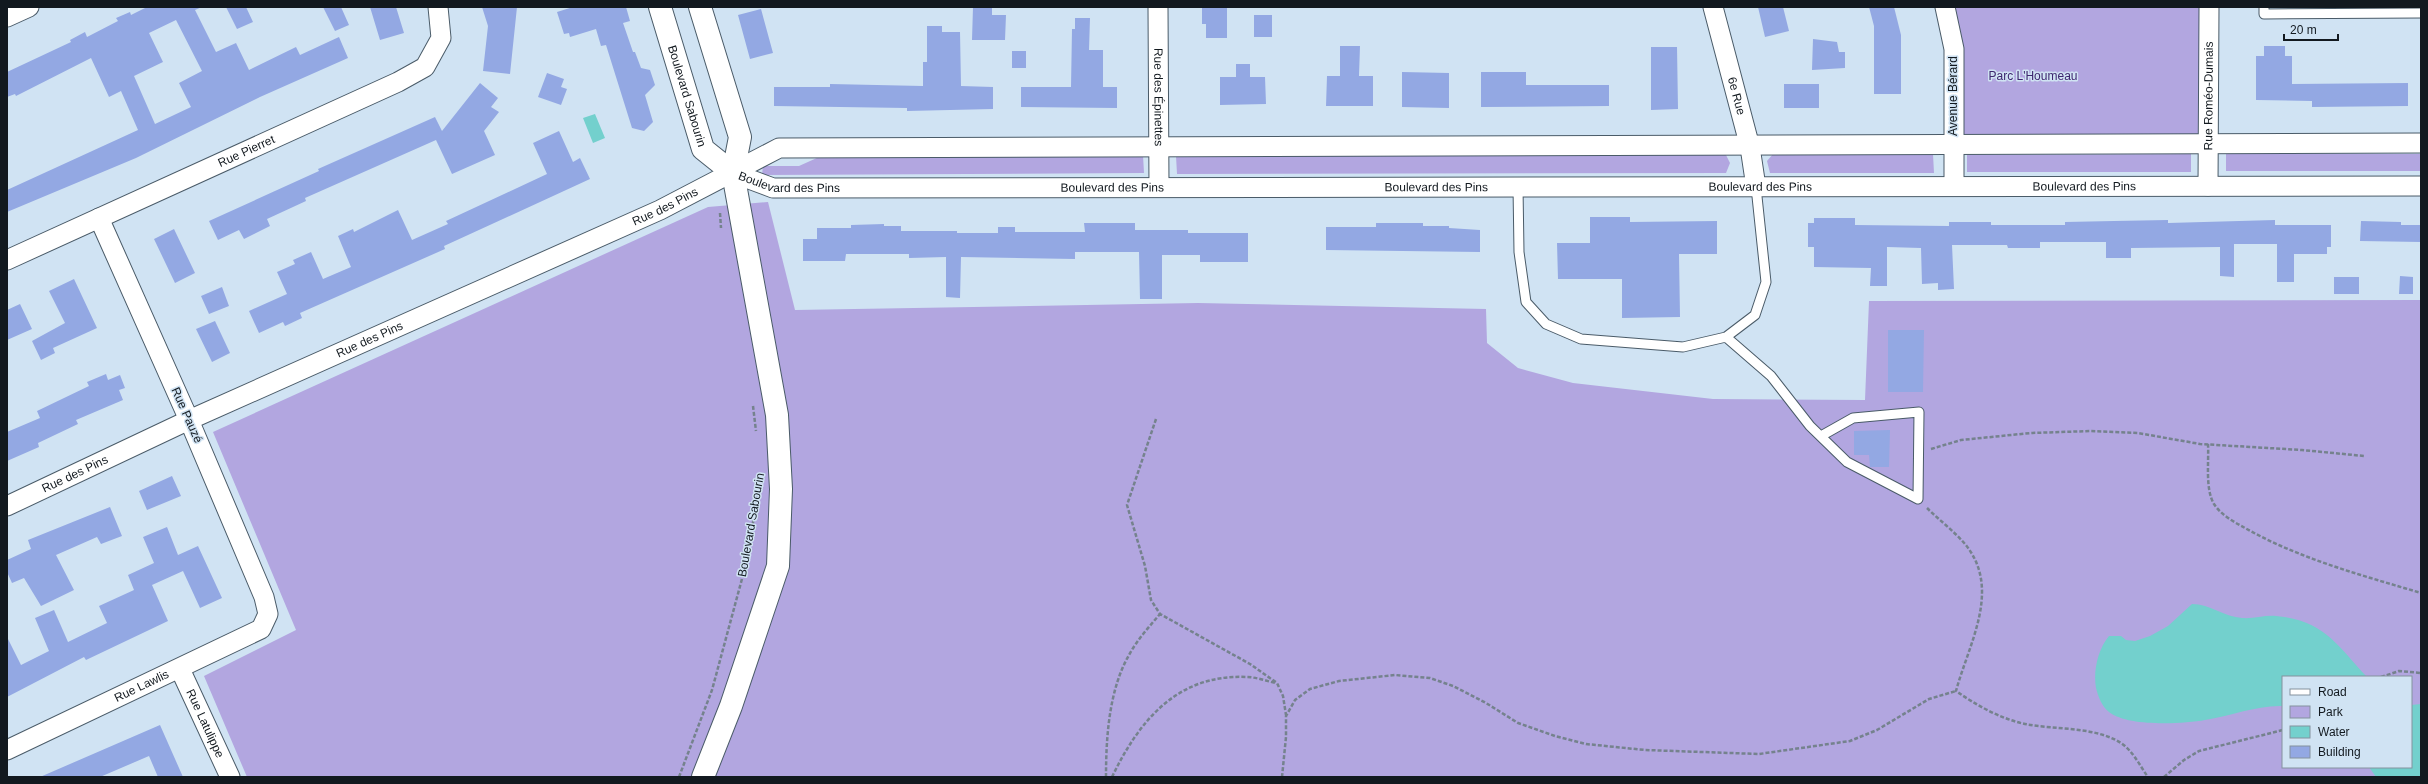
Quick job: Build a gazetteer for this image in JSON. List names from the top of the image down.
{
  "streets": {
    "street": [
      "Boulevard Sabourin",
      "6e Rue",
      "Avenue Bérard",
      "Rue Roméo-Dumais",
      "Rue des Épinettes",
      "Rue Pierret",
      "Boulevard des Pins",
      "Rue des Pins",
      "Rue Pauzé",
      "Rue Lawlis",
      "Rue Latulippe"
    ]
  },
  "crossings": [
    ["Boulevard Sabourin", "Boulevard des Pins"],
    ["Boulevard Sabourin", "Rue des Pins"],
    ["6e Rue", "Boulevard des Pins"],
    ["Avenue Bérard", "Boulevard des Pins"],
    ["Rue Roméo-Dumais", "Boulevard des Pins"],
    ["Rue des Épinettes", "Boulevard des Pins"],
    ["Rue Pierret", "Rue Pauzé"],
    ["Boulevard des Pins", "Rue des Pins"],
    ["Rue des Pins", "Rue Pauzé"],
    ["Rue Pauzé", "Rue Lawlis"],
    ["Rue Lawlis", "Rue Latulippe"]
  ],
  "parks": ["Parc L'Houmeau"],
  "legend": [
    "Road",
    "Park",
    "Water",
    "Building"
  ],
  "scale_bar": "20 m"
}
